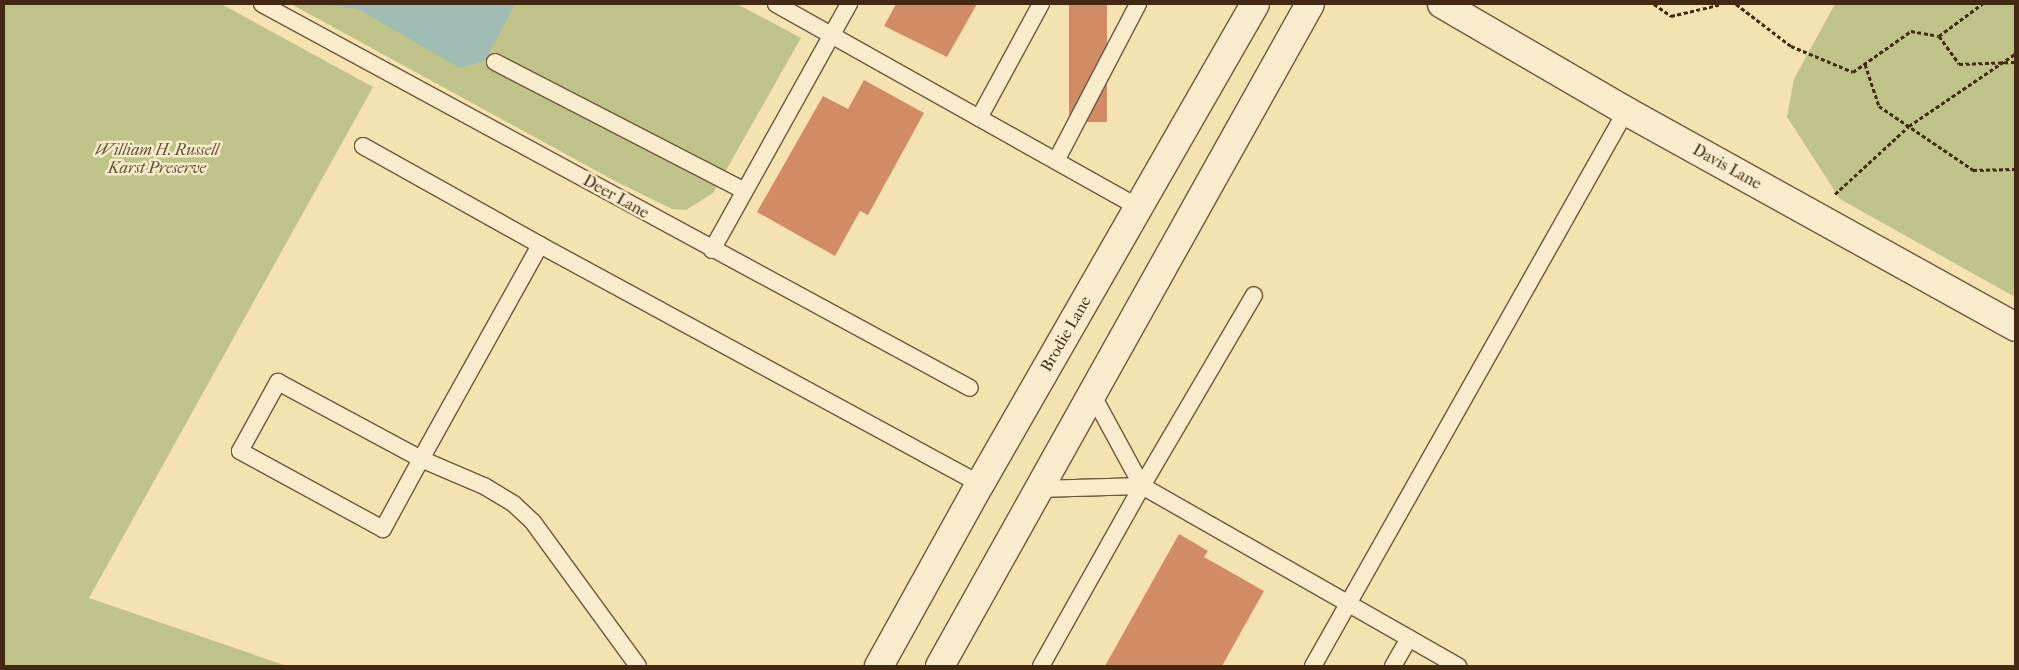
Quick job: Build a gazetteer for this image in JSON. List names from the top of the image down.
{
  "streets": {
    "main road": ["Davis Lane", "Brodie Lane"],
    "lane": ["Deer Lane"]
  },
  "parks": ["William H. Russell Karst Preserve"]
}
